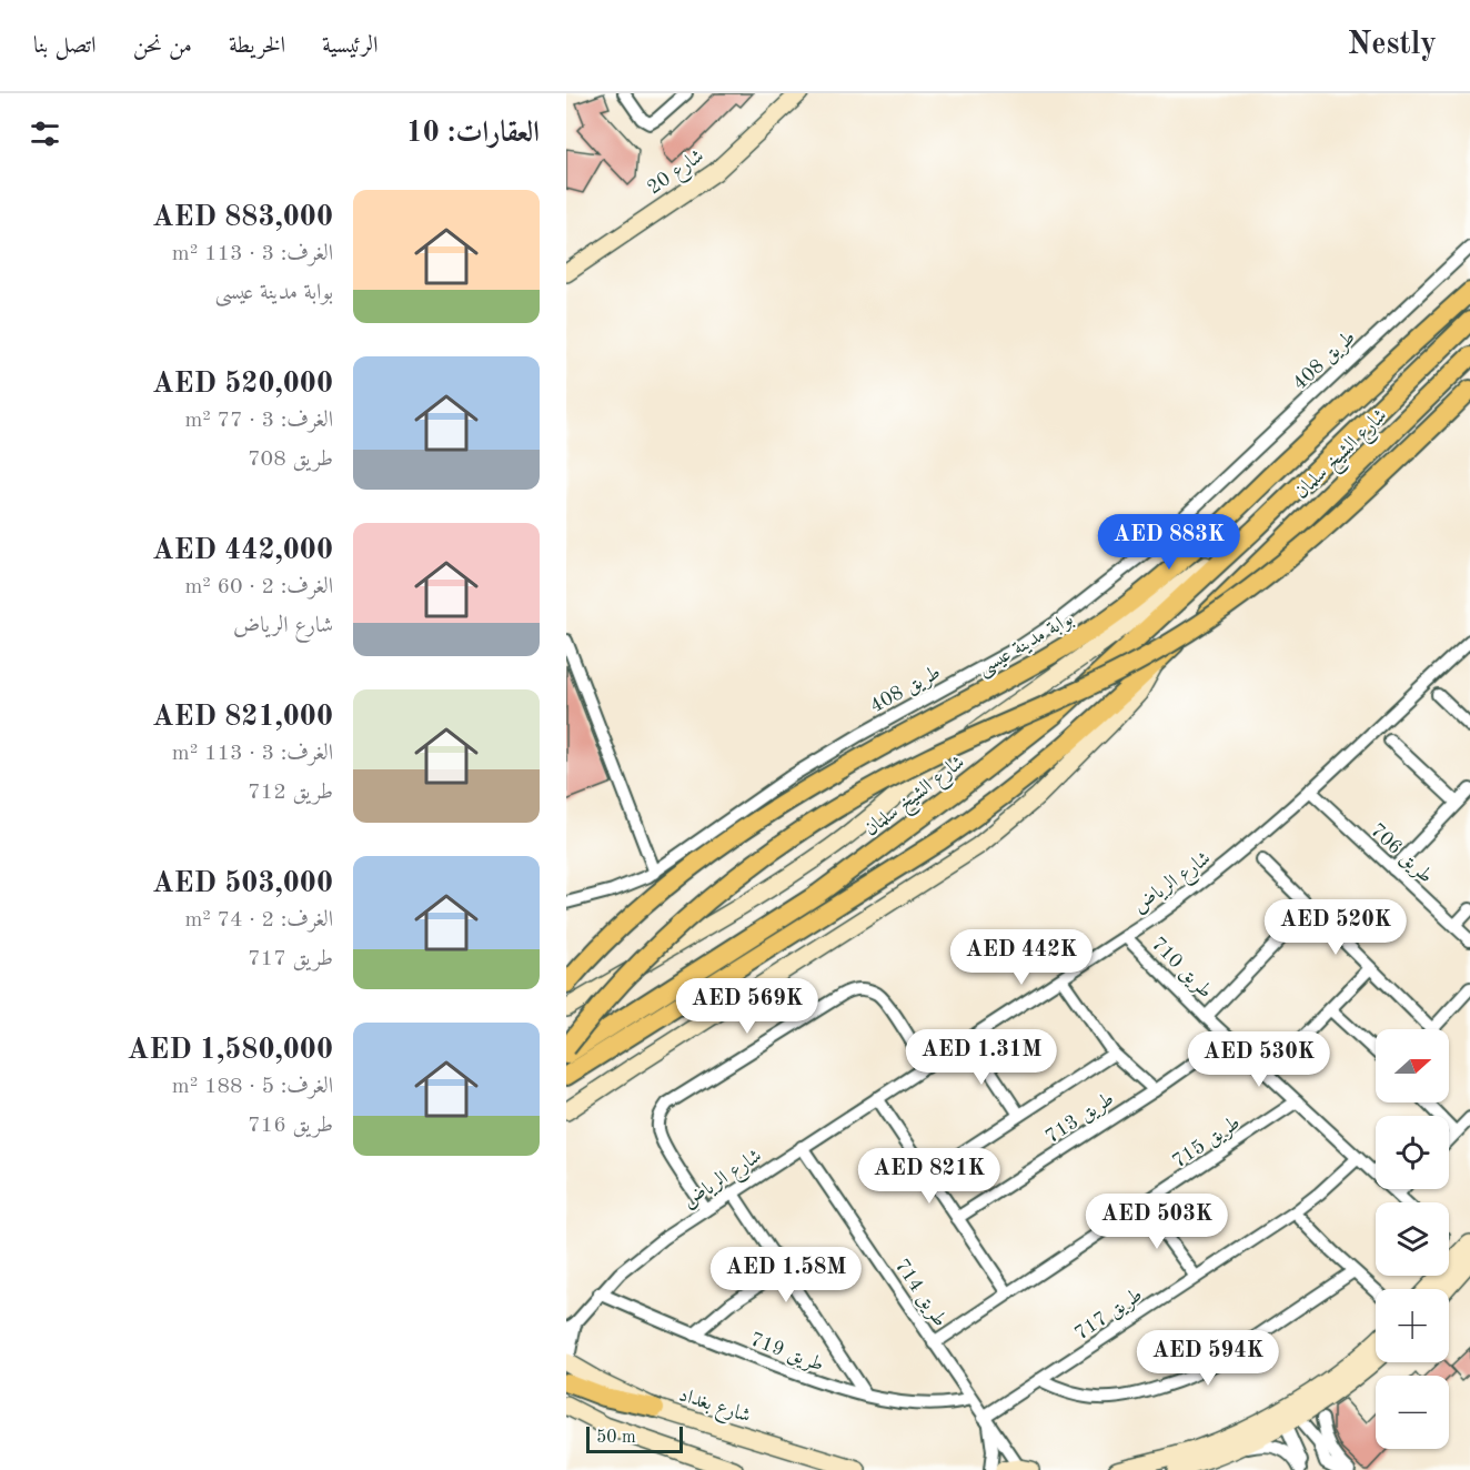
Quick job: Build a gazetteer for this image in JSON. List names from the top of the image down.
{
  "streets": {
    "main road": [
      "شارع 20",
      "شارع الشيخ سلمان",
      "بوابة مدينة عيسى",
      "شارع بغداد"
    ],
    "street": [
      "طريق 408",
      "طريق 706",
      "شارع الرياض",
      "طريق 710",
      "طريق 713",
      "طريق 715",
      "طريق 714",
      "طريق 717",
      "طريق 719"
    ]
  },
  "crossings": [
    ["طريق 706", "شارع الرياض"],
    ["شارع الرياض", "طريق 710"],
    ["شارع الرياض", "طريق 713"],
    ["شارع الرياض", "طريق 714"],
    ["شارع الرياض", "طريق 719"],
    ["شارع الرياض", "شارع بغداد"],
    ["طريق 710", "طريق 713"],
    ["طريق 710", "طريق 715"],
    ["طريق 710", "طريق 717"],
    ["طريق 715", "طريق 714"],
    ["طريق 714", "طريق 717"],
    ["طريق 714", "طريق 719"]
  ],
  "scale_bar": "50 m",
  "north": "right",
  "page": {
    "header": "Nestly",
    "nav": [
      "الرئيسية",
      "الخريطة",
      "من نحن",
      "اتصل بنا"
    ],
    "heading": "العقارات: 10",
    "list": [
      {
        "name": "AED 883,000",
        "note": "الغرف: 3 · 113 m² · بوابة مدينة عيسى"
      },
      {
        "name": "AED 520,000",
        "note": "الغرف: 3 · 77 m² · طريق 708"
      },
      {
        "name": "AED 442,000",
        "note": "الغرف: 2 · 60 m² · شارع الرياض"
      },
      {
        "name": "AED 821,000",
        "note": "الغرف: 3 · 113 m² · طريق 712"
      },
      {
        "name": "AED 503,000",
        "note": "الغرف: 2 · 74 m² · طريق 717"
      },
      {
        "name": "AED 1,580,000",
        "note": "الغرف: 5 · 188 m² · طريق 716"
      }
    ],
    "price": [
      "AED 883K",
      "AED 520K",
      "AED 442K",
      "AED 569K",
      "AED 1.31M",
      "AED 530K",
      "AED 821K",
      "AED 503K",
      "AED 1.58M",
      "AED 594K"
    ],
    "map_buttons": ["+", "−"],
    "scale": "50 m"
  }
}
